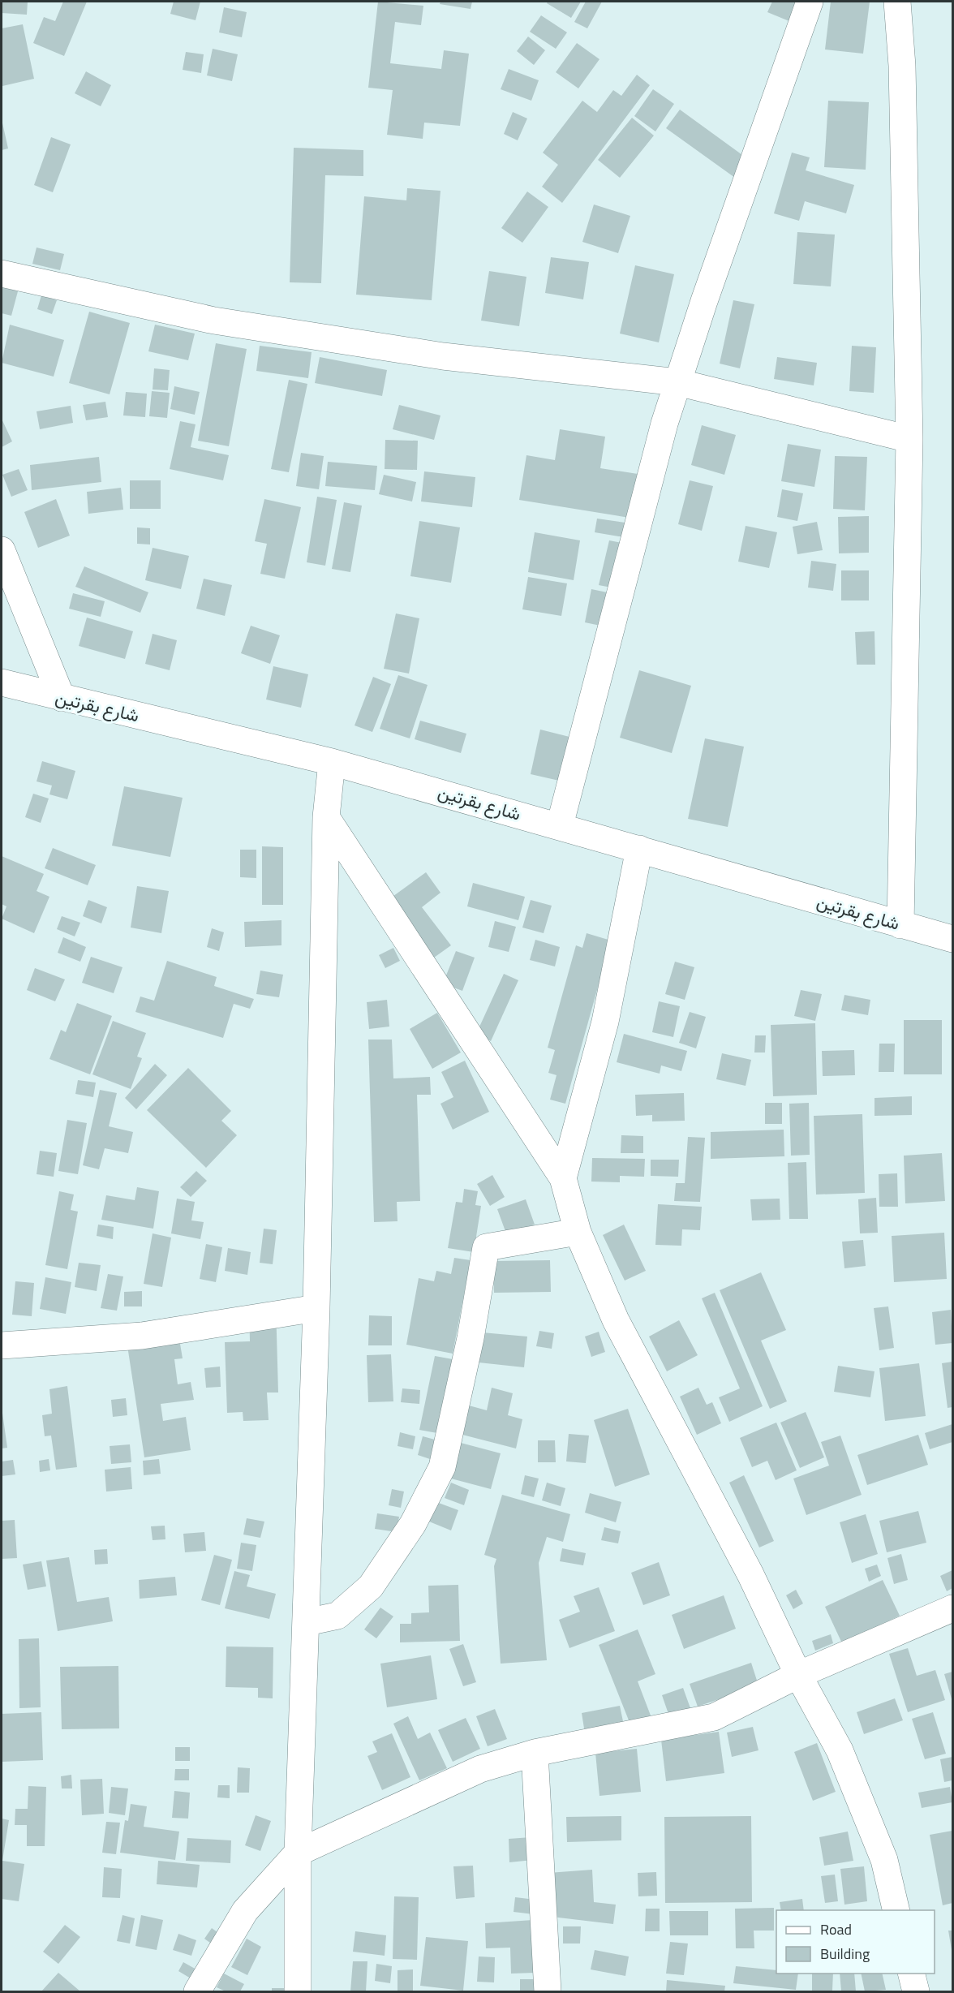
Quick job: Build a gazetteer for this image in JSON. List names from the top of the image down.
{
  "streets": {
    "street": ["شارع بقرتين"]
  },
  "legend": ["Road", "Building"]
}
